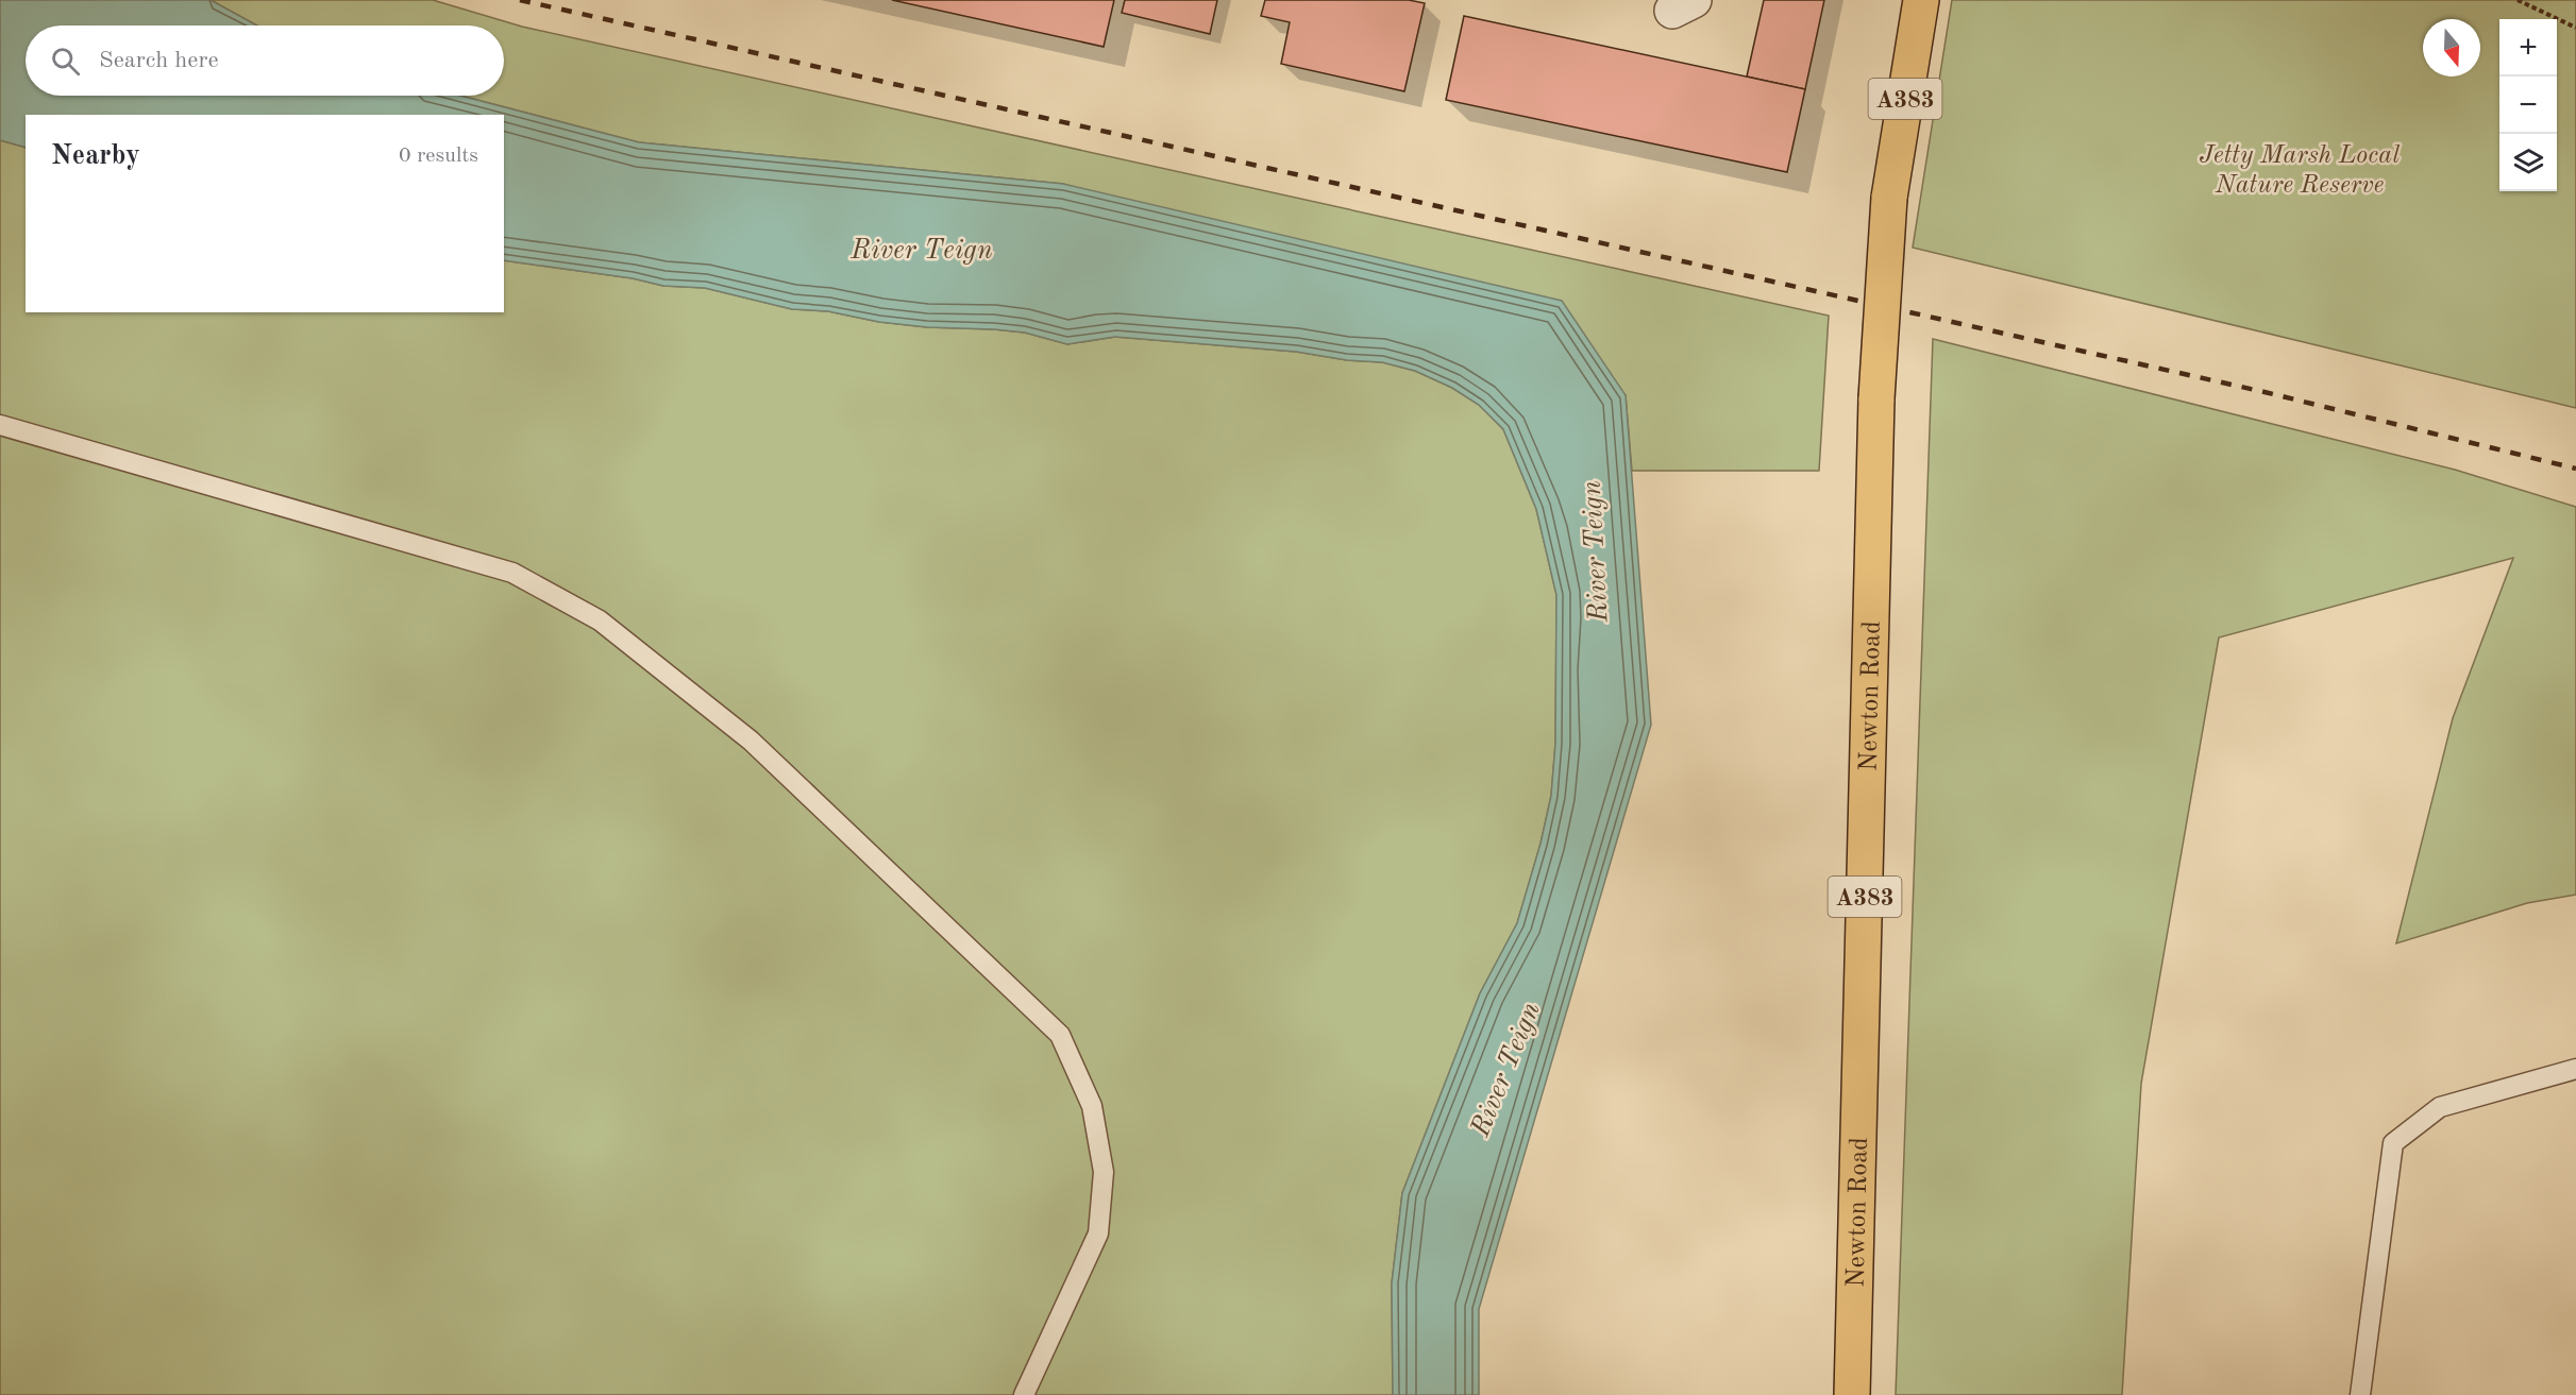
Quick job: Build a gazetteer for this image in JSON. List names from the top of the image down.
{
  "streets": {
    "main road": ["A383", "Newton Road"]
  },
  "water": ["River Teign"],
  "parks": ["Jetty Marsh Local Nature Reserve"],
  "north": "bottom",
  "page": {
    "map_buttons": ["+", "−"],
    "search": "Search here",
    "heading": ["Nearby", "0 results"]
  }
}
